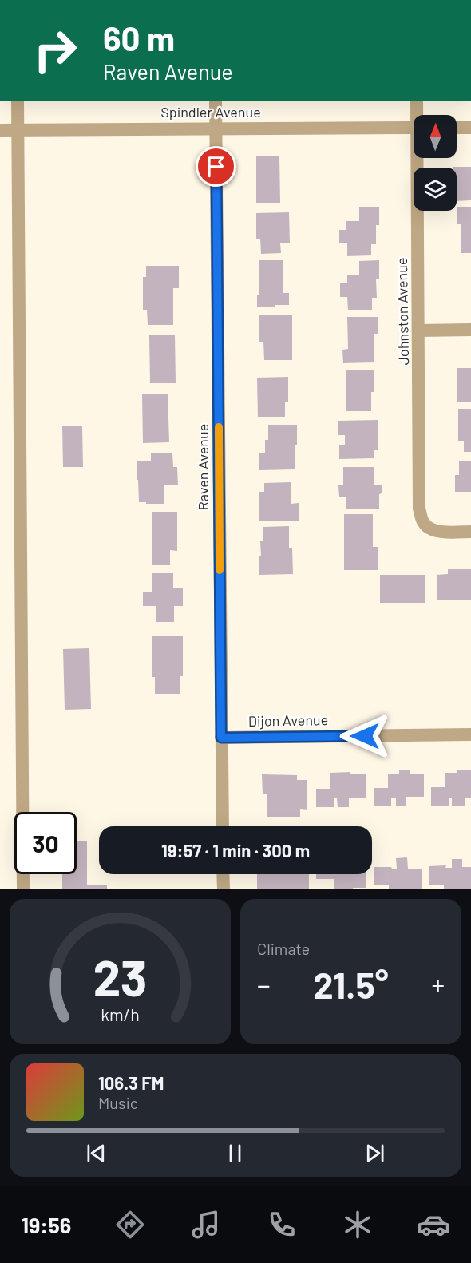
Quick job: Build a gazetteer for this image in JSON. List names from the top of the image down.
{
  "streets": {
    "street": [
      "Spindler Avenue",
      "Johnston Avenue",
      "Raven Avenue",
      "Dijon Avenue"
    ]
  },
  "crossings": [
    ["Spindler Avenue", "Raven Avenue"],
    ["Raven Avenue", "Dijon Avenue"]
  ],
  "north": "top",
  "page": {
    "turn": ["60 m", "Raven Avenue"],
    "limit": "30",
    "trip": "19:57 · 1 min · 300 m",
    "tile": "Climate",
    "heat": ["−", "21.5°", "+"],
    "song": ["106.3 FM", "Music"],
    "tabs": "19:56",
    "gauge": ["23", "km/h"]
  }
}
